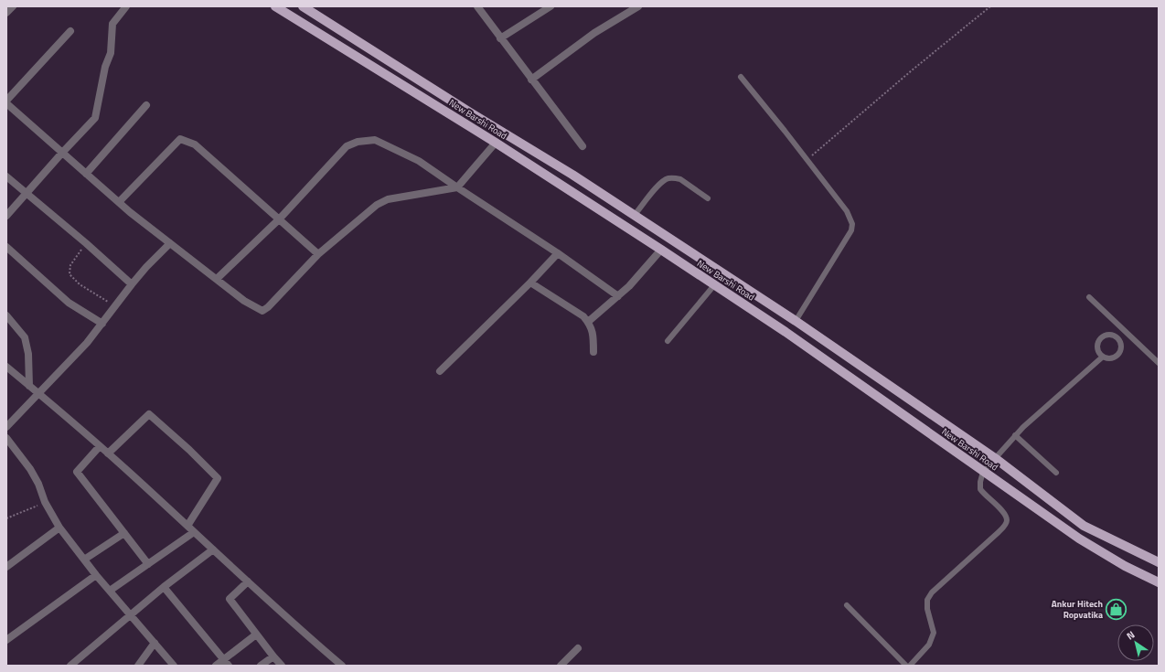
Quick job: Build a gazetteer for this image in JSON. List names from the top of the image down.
{
  "streets": {
    "main road": ["New Barshi Road"]
  },
  "places": {
    "shop": ["Ankur Hitech Ropvatika"]
  },
  "north": "top left"
}
